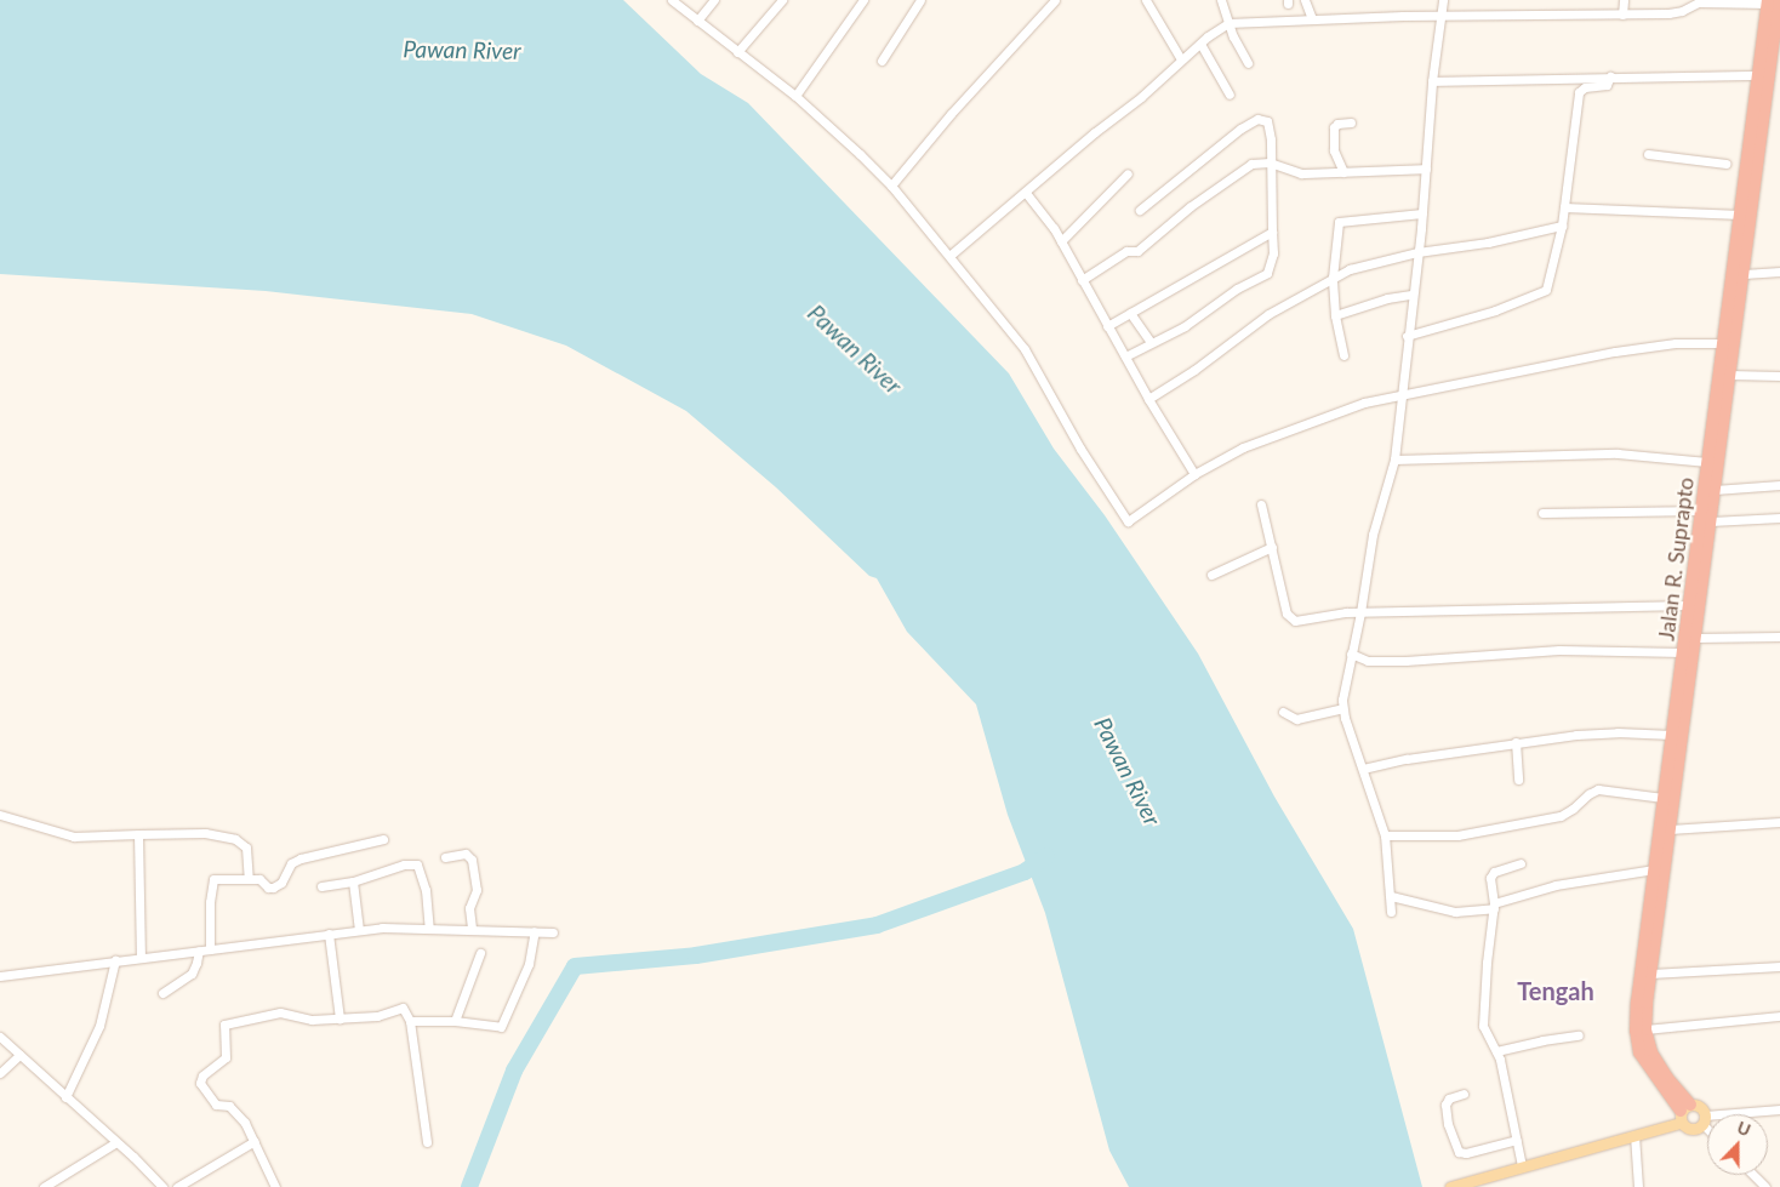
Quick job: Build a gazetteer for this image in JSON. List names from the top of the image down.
{
  "streets": {
    "highway": ["Jalan R. Suprapto"]
  },
  "districts": ["Tengah"],
  "water": ["Pawan River"],
  "north": "top"
}
